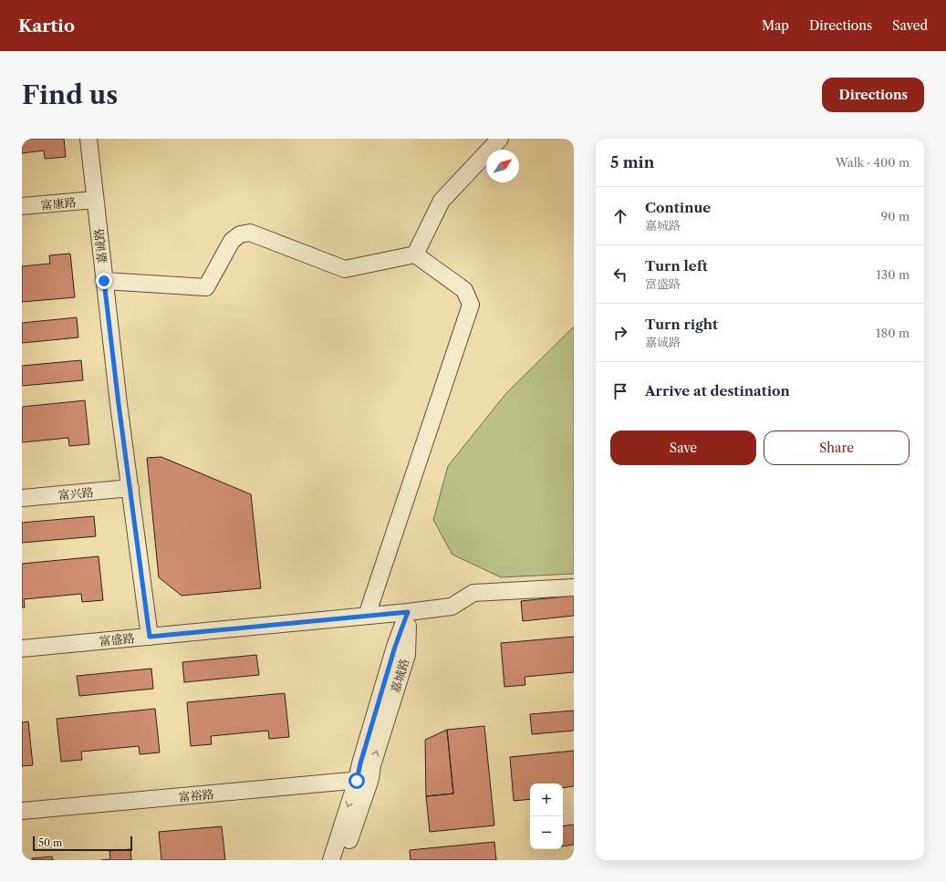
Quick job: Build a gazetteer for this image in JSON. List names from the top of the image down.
{
  "streets": {
    "street": [
      "富康路",
      "嘉诚路",
      "富兴路",
      "富盛路",
      "嘉城路",
      "富裕路"
    ]
  },
  "crossings": [
    ["富康路", "嘉诚路"],
    ["嘉诚路", "富兴路"],
    ["嘉诚路", "富盛路"],
    ["富盛路", "嘉城路"],
    ["嘉城路", "富裕路"]
  ],
  "scale_bar": "50 m",
  "north": "top right",
  "page": {
    "header": "Kartio",
    "nav": ["Map", "Directions", "Saved"],
    "buttons": [
      "Directions",
      ["Save", "Share"]
    ],
    "title": "Find us",
    "heading": ["5 min", "Walk · 400 m"],
    "list": [
      ["Continue", "嘉城路", "90 m"],
      ["Turn left", "富盛路", "130 m"],
      ["Turn right", "嘉诚路", "180 m"],
      "Arrive at destination"
    ],
    "map_buttons": ["+", "−"],
    "scale": "50 m"
  }
}
